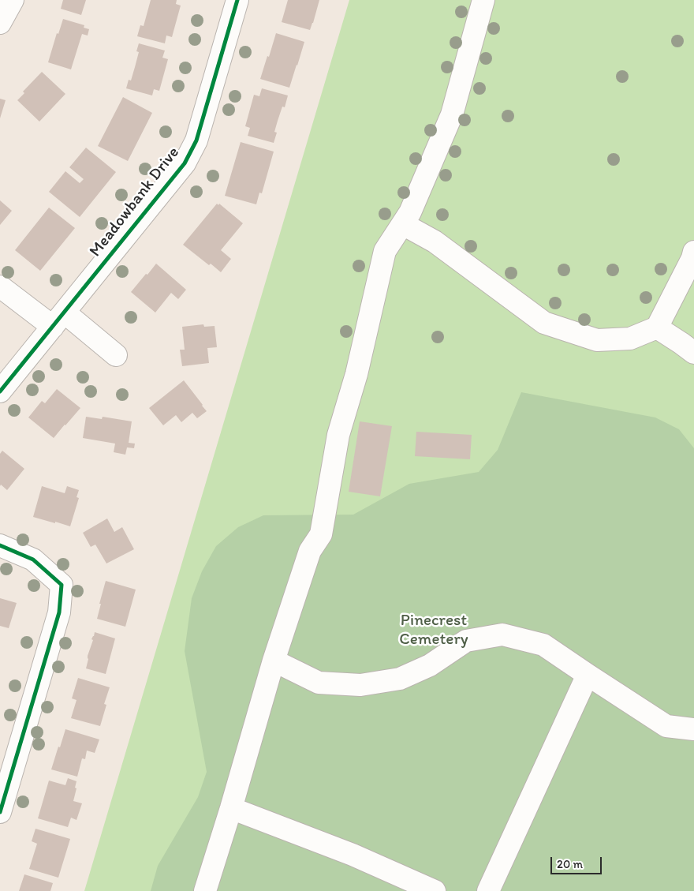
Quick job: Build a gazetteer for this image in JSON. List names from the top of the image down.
{
  "streets": {
    "street": ["Meadowbank Drive"]
  },
  "parks": ["Pinecrest Cemetery"],
  "scale_bar": "20 m"
}
